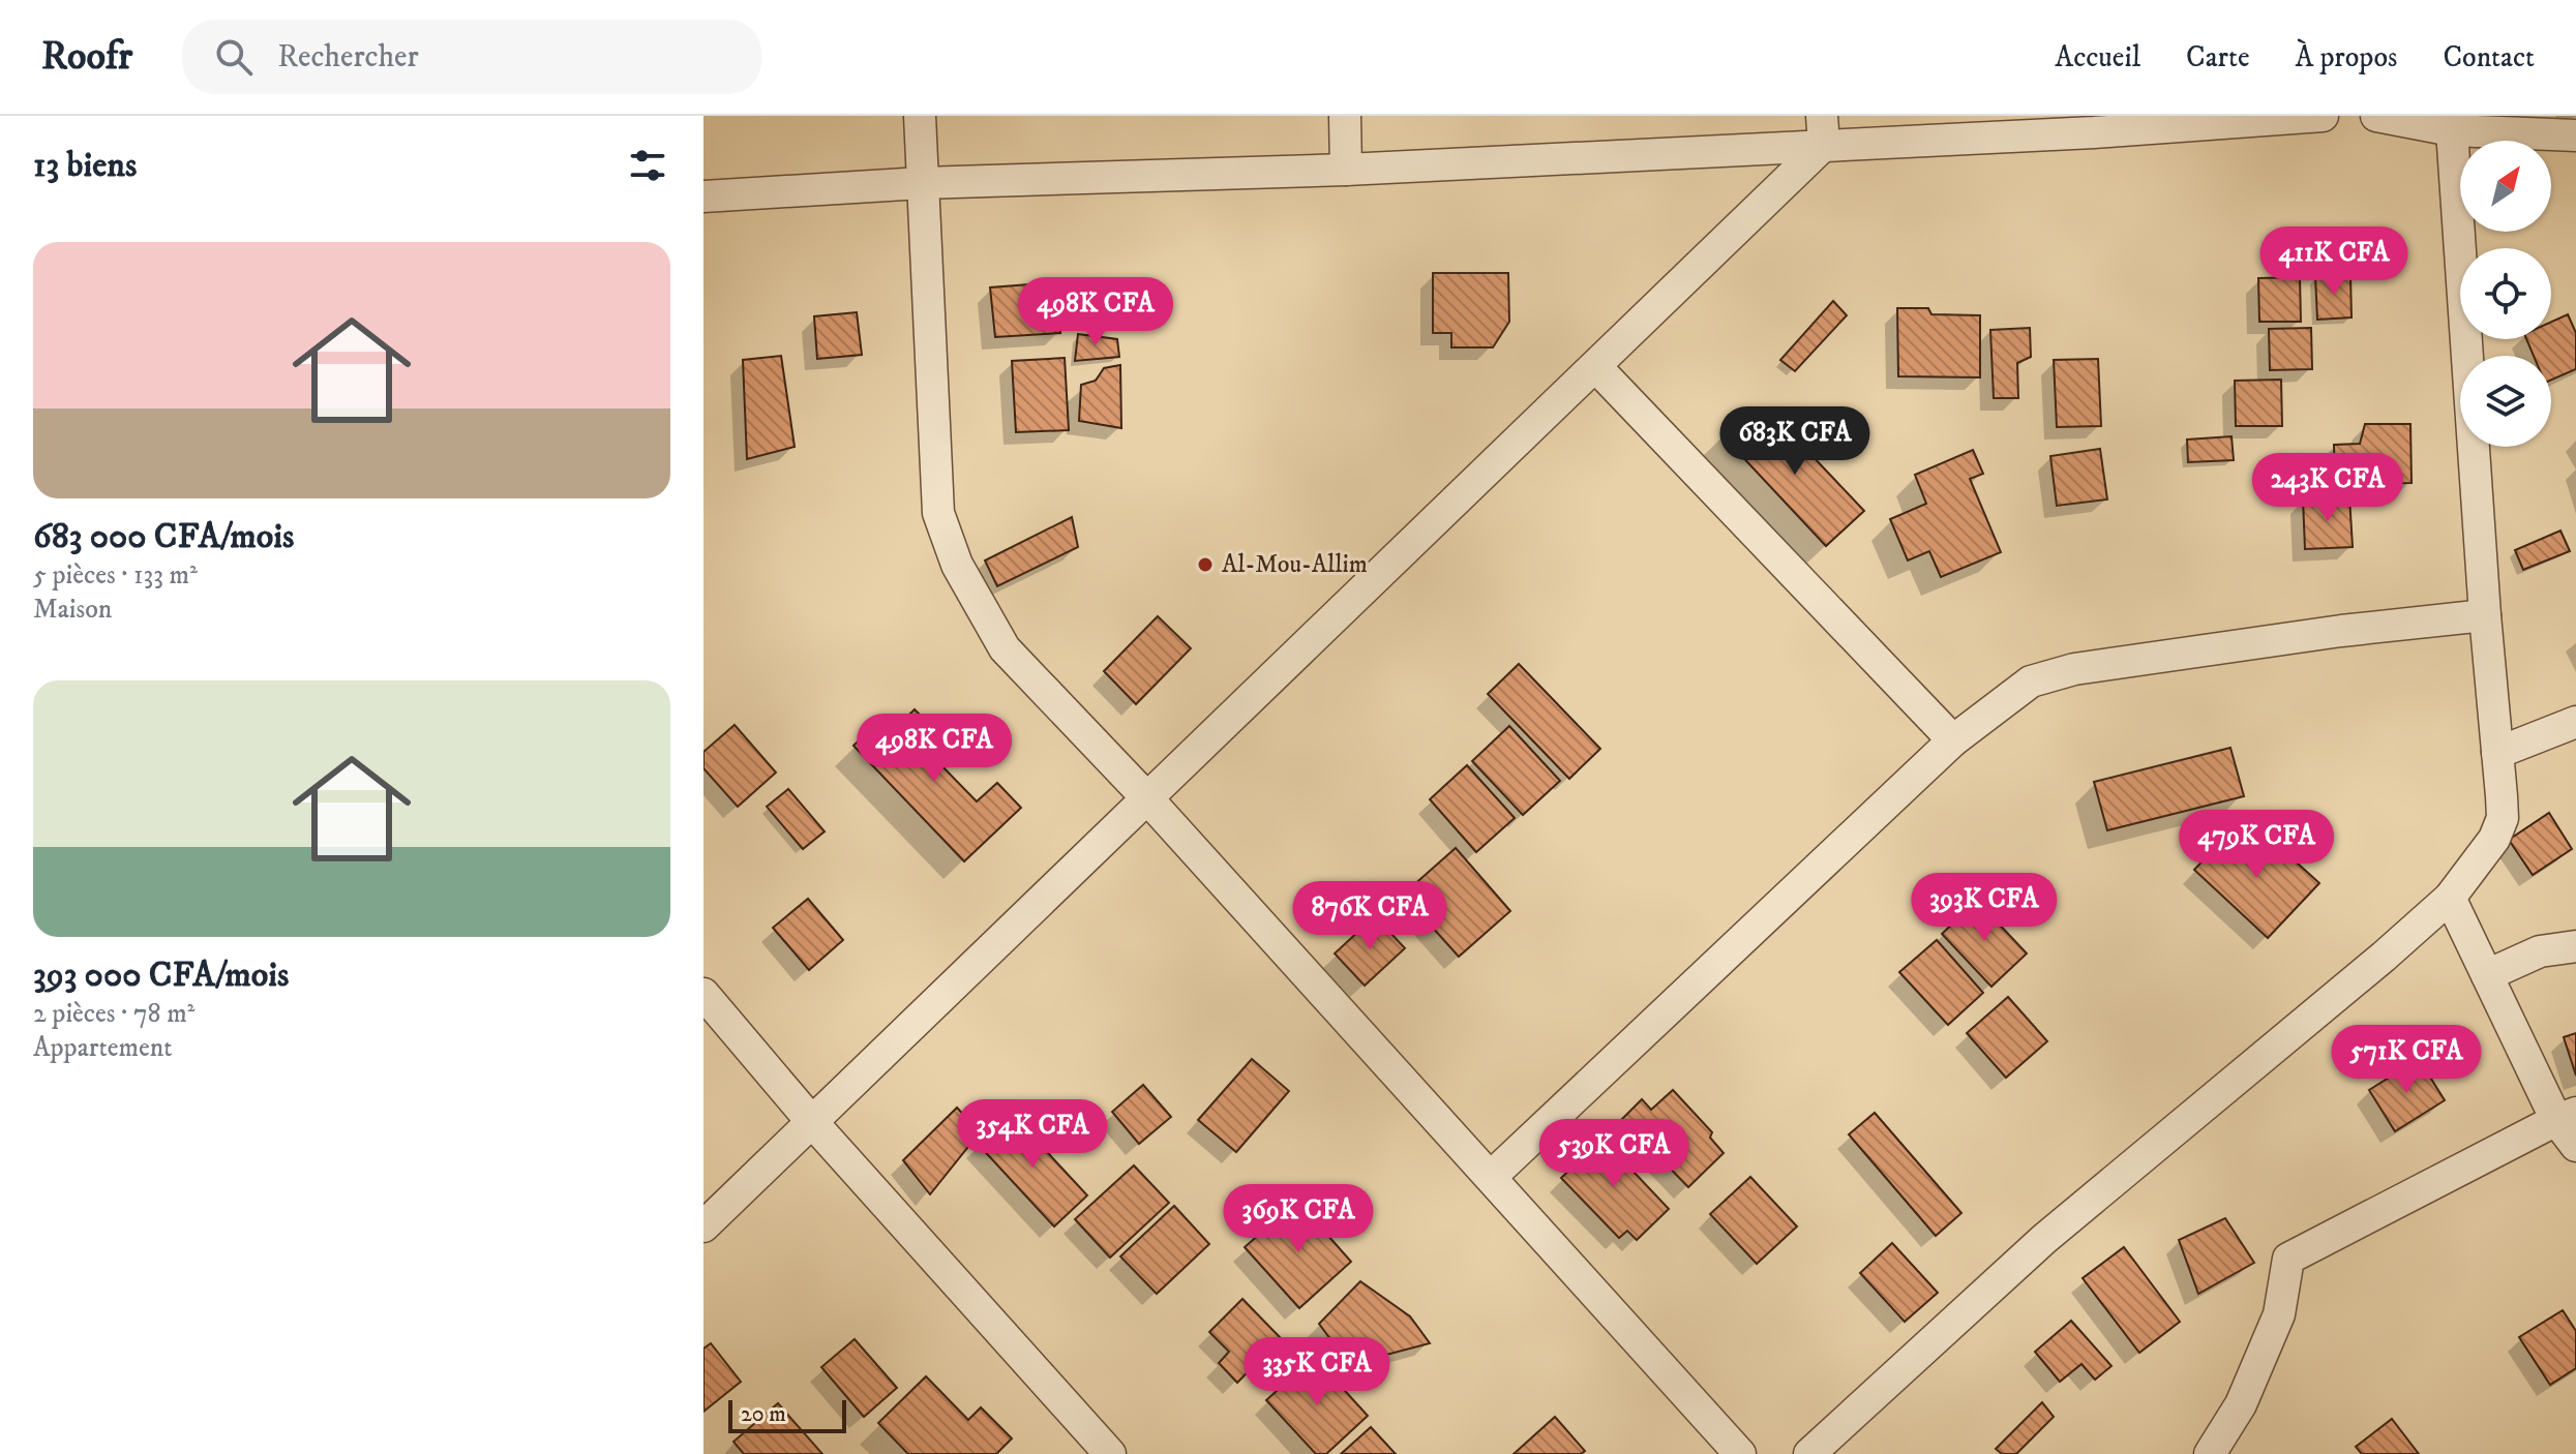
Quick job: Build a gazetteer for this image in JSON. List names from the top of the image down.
{
  "places": ["Al-Mou-Allim"],
  "scale_bar": "20 m",
  "north": "top right",
  "page": {
    "header": "Roofr",
    "search": "Rechercher",
    "nav": [
      "Accueil",
      "Carte",
      "À propos",
      "Contact"
    ],
    "heading": "13 biens",
    "list": [
      {
        "name": "683 000 CFA/mois",
        "note": "5 pièces · 133 m² · Maison"
      },
      {
        "name": "393 000 CFA/mois",
        "note": "2 pièces · 78 m² · Appartement"
      }
    ],
    "price": [
      "411K CFA",
      "498K CFA",
      "683K CFA",
      "243K CFA",
      "498K CFA",
      "479K CFA",
      "393K CFA",
      "876K CFA",
      "571K CFA",
      "354K CFA",
      "539K CFA",
      "369K CFA",
      "335K CFA"
    ],
    "scale": "20 m"
  }
}
